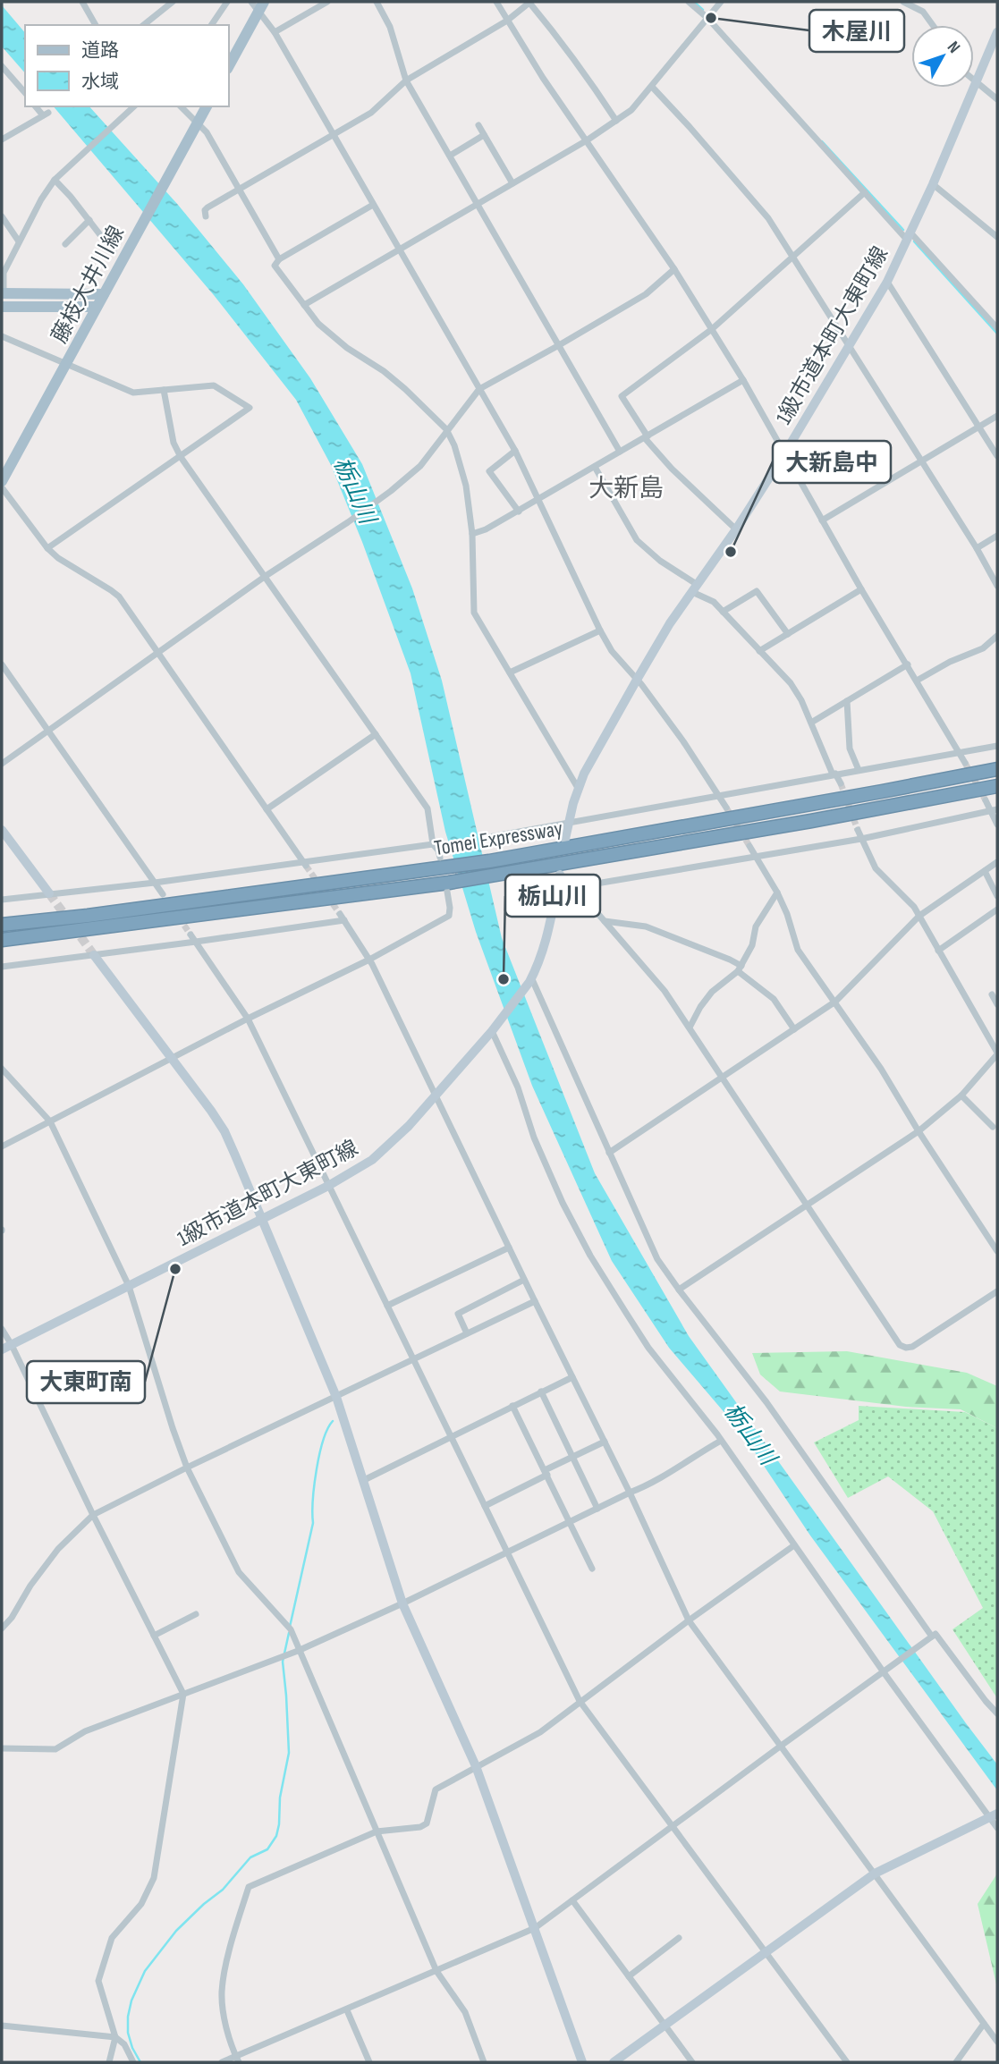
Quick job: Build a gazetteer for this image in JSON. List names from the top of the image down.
{
  "streets": {
    "highway": ["Tomei Expressway"],
    "main road": ["藤枝大井川線"],
    "street": ["1級市道本町大東町線"]
  },
  "districts": ["大新島"],
  "water": ["栃山川"],
  "places": [
    "木屋川",
    "大新島中",
    "栃山川",
    "大東町南"
  ],
  "legend": ["道路", "水域"],
  "north": "top right"
}
